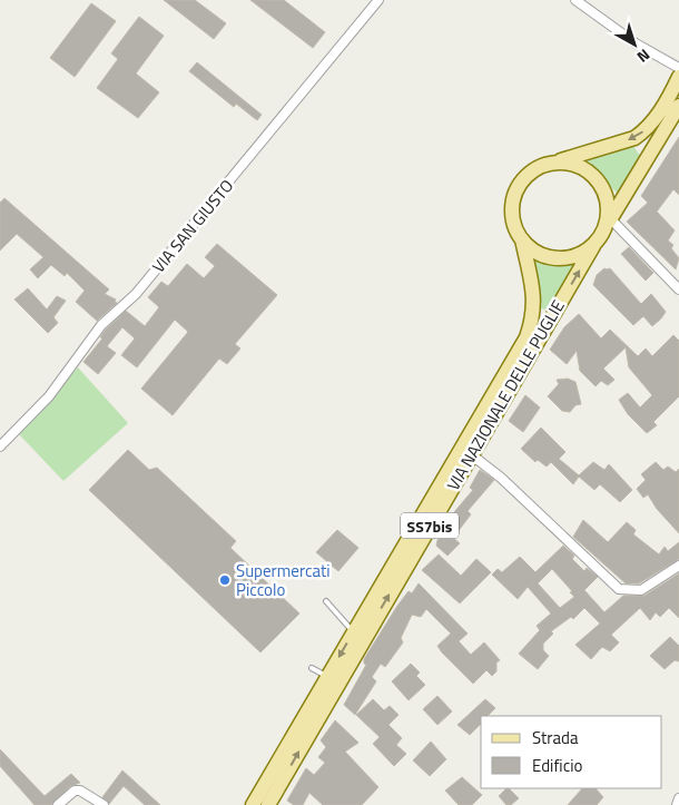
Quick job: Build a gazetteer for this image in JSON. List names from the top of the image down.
{
  "streets": {
    "main road": ["VIA NAZIONALE DELLE PUGLIE", "SS7bis"],
    "street": ["VIA SAN GIUSTO"]
  },
  "places": ["Supermercati Piccolo"],
  "legend": ["Strada", "Edificio"],
  "north": "bottom right"
}
